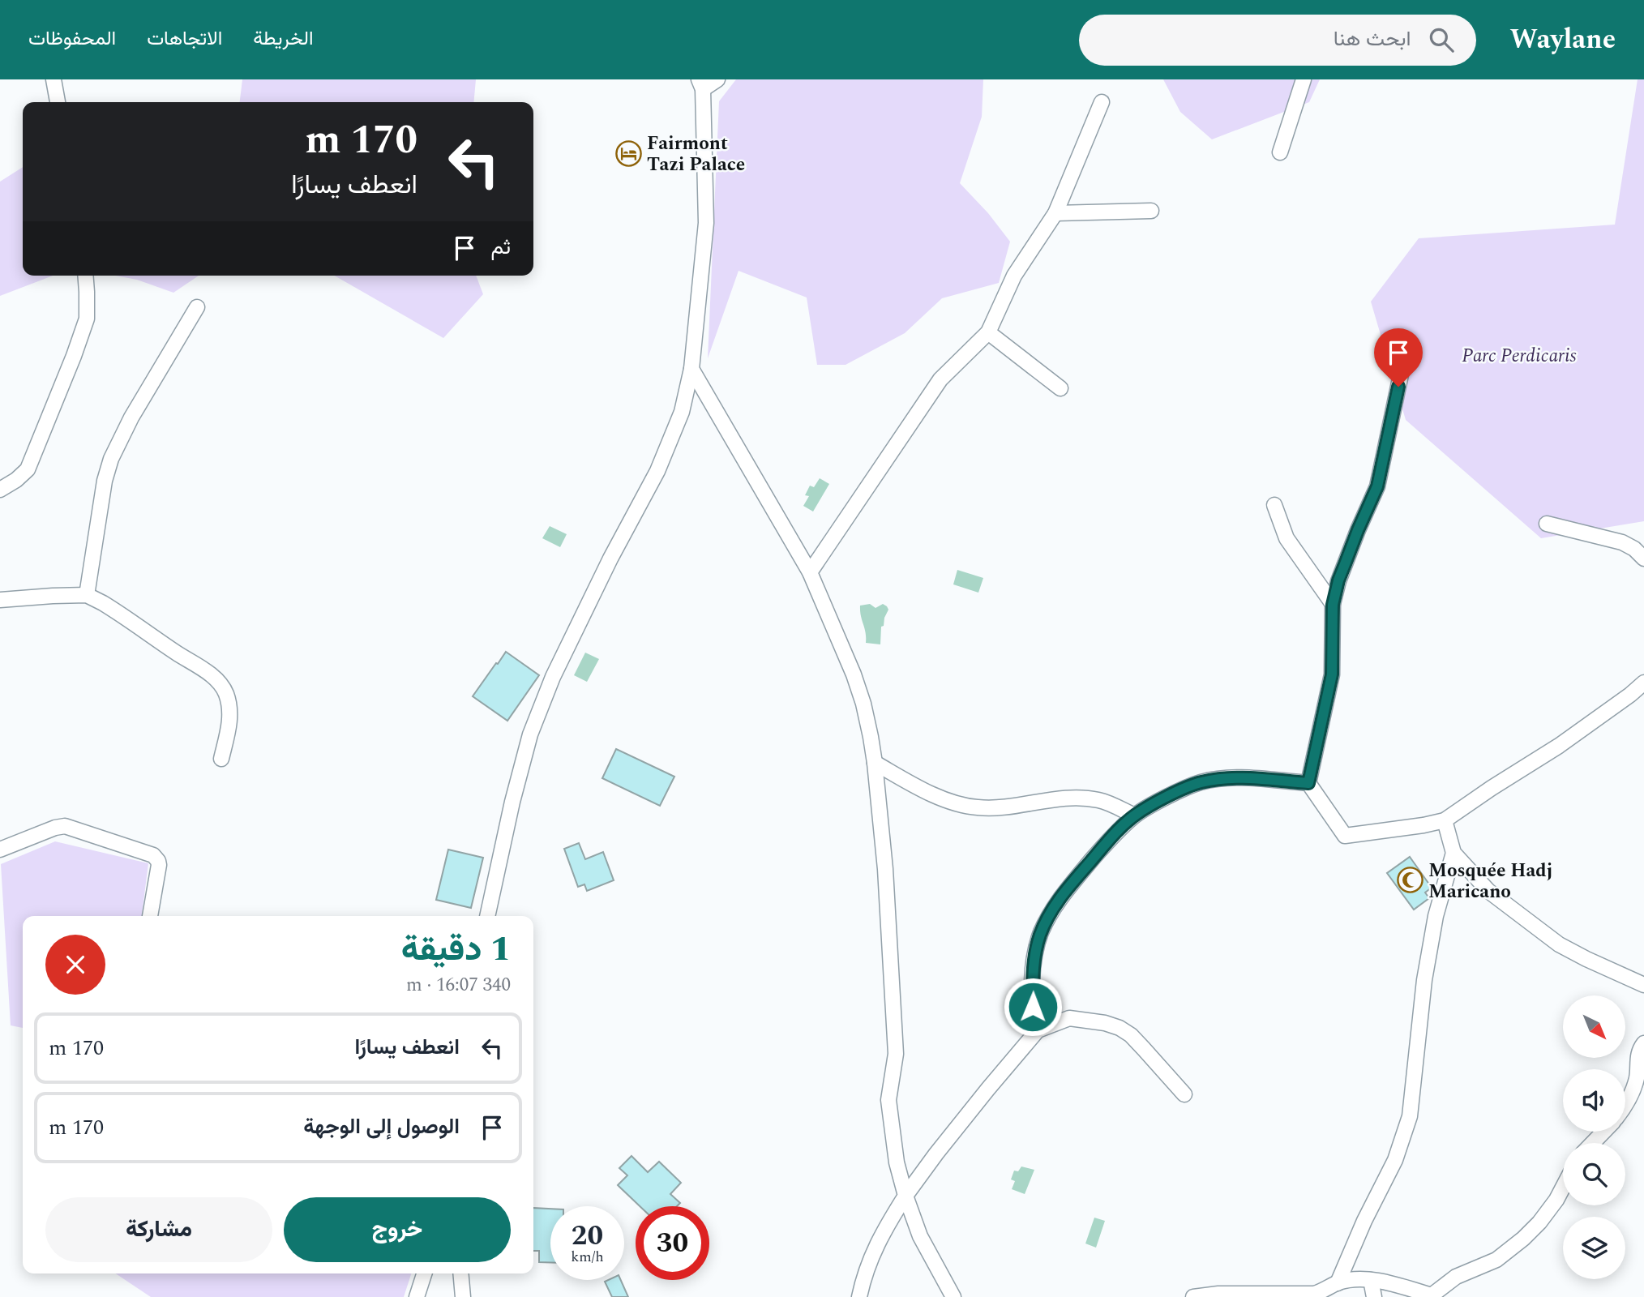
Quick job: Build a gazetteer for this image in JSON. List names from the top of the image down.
{
  "parks": ["Parc Perdicaris"],
  "places": {
    "hotel": ["Fairmont Tazi Palace"],
    "mosque": ["Mosquée Hadj Maricano"]
  },
  "north": "bottom right",
  "page": {
    "header": "Waylane",
    "search": "ابحث هنا",
    "nav": ["الخريطة", "الاتجاهات", "المحفوظات"],
    "turn": ["170 m", "انعطف يسارًا"],
    "then": "ثم",
    "heading": ["1 دقيقة", "340 m · 16:07"],
    "list": [
      {
        "name": "انعطف يسارًا",
        "value": "170 m"
      },
      {
        "name": "الوصول إلى الوجهة",
        "value": "170 m"
      }
    ],
    "buttons": ["خروج", "مشاركة"],
    "speed": "20 km/h",
    "limit": "30"
  }
}
